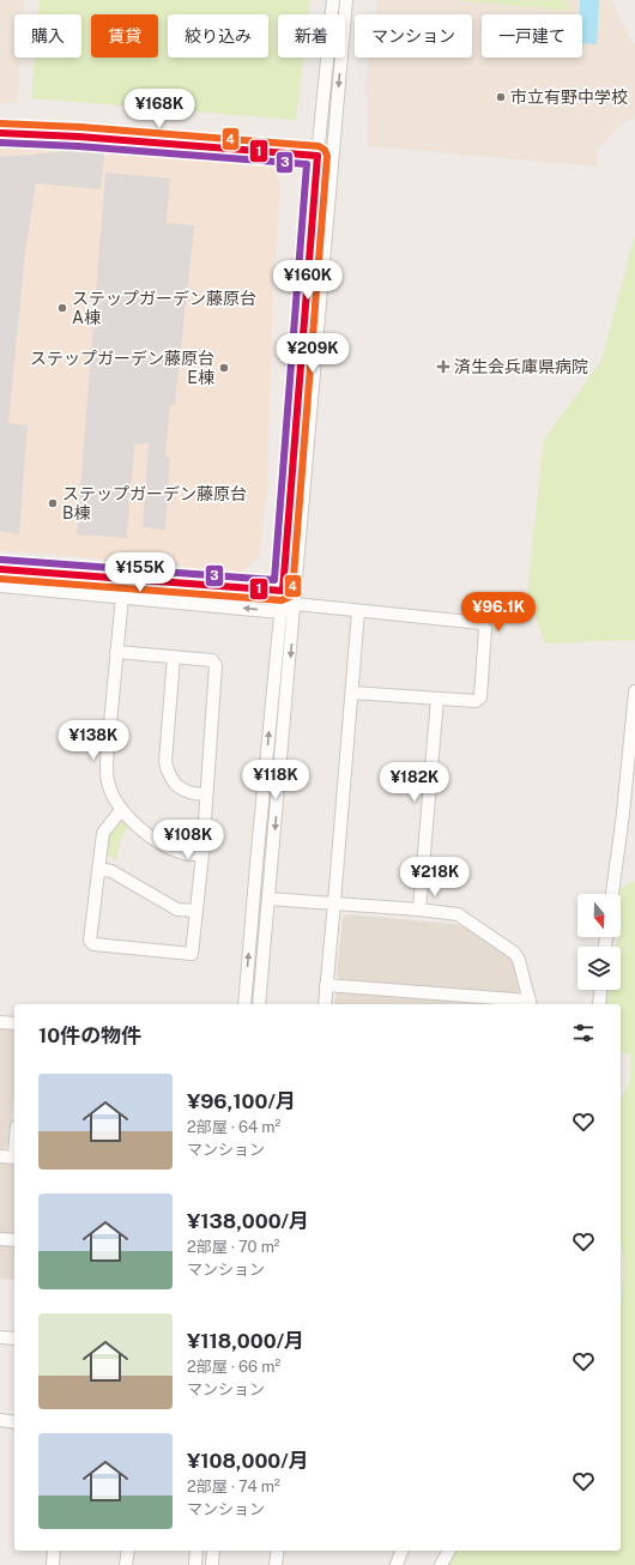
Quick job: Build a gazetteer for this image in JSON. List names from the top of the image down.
{
  "places": {
    "other": [
      "市立有野中学校",
      "ステップガーデン藤原台 A棟",
      "ステップガーデン藤原台 E棟",
      "ステップガーデン藤原台 B棟"
    ],
    "health": ["済生会兵庫県病院"]
  },
  "lines": ["transit line 4", "transit line 1", "transit line 3"],
  "north": "bottom",
  "page": {
    "chip": [
      "購入",
      "賃貸",
      "絞り込み",
      "新着",
      "マンション",
      "一戸建て"
    ],
    "price": [
      "¥168K",
      "¥160K",
      "¥209K",
      "¥155K",
      "¥96.1K",
      "¥138K",
      "¥118K",
      "¥182K",
      "¥108K",
      "¥218K"
    ],
    "heading": "10件の物件",
    "list": [
      {
        "name": "¥96,100/月",
        "note": "2部屋 · 64 m² · マンション"
      },
      {
        "name": "¥138,000/月",
        "note": "2部屋 · 70 m² · マンション"
      },
      {
        "name": "¥118,000/月",
        "note": "2部屋 · 66 m² · マンション"
      },
      {
        "name": "¥108,000/月",
        "note": "2部屋 · 74 m² · マンション"
      }
    ]
  }
}
